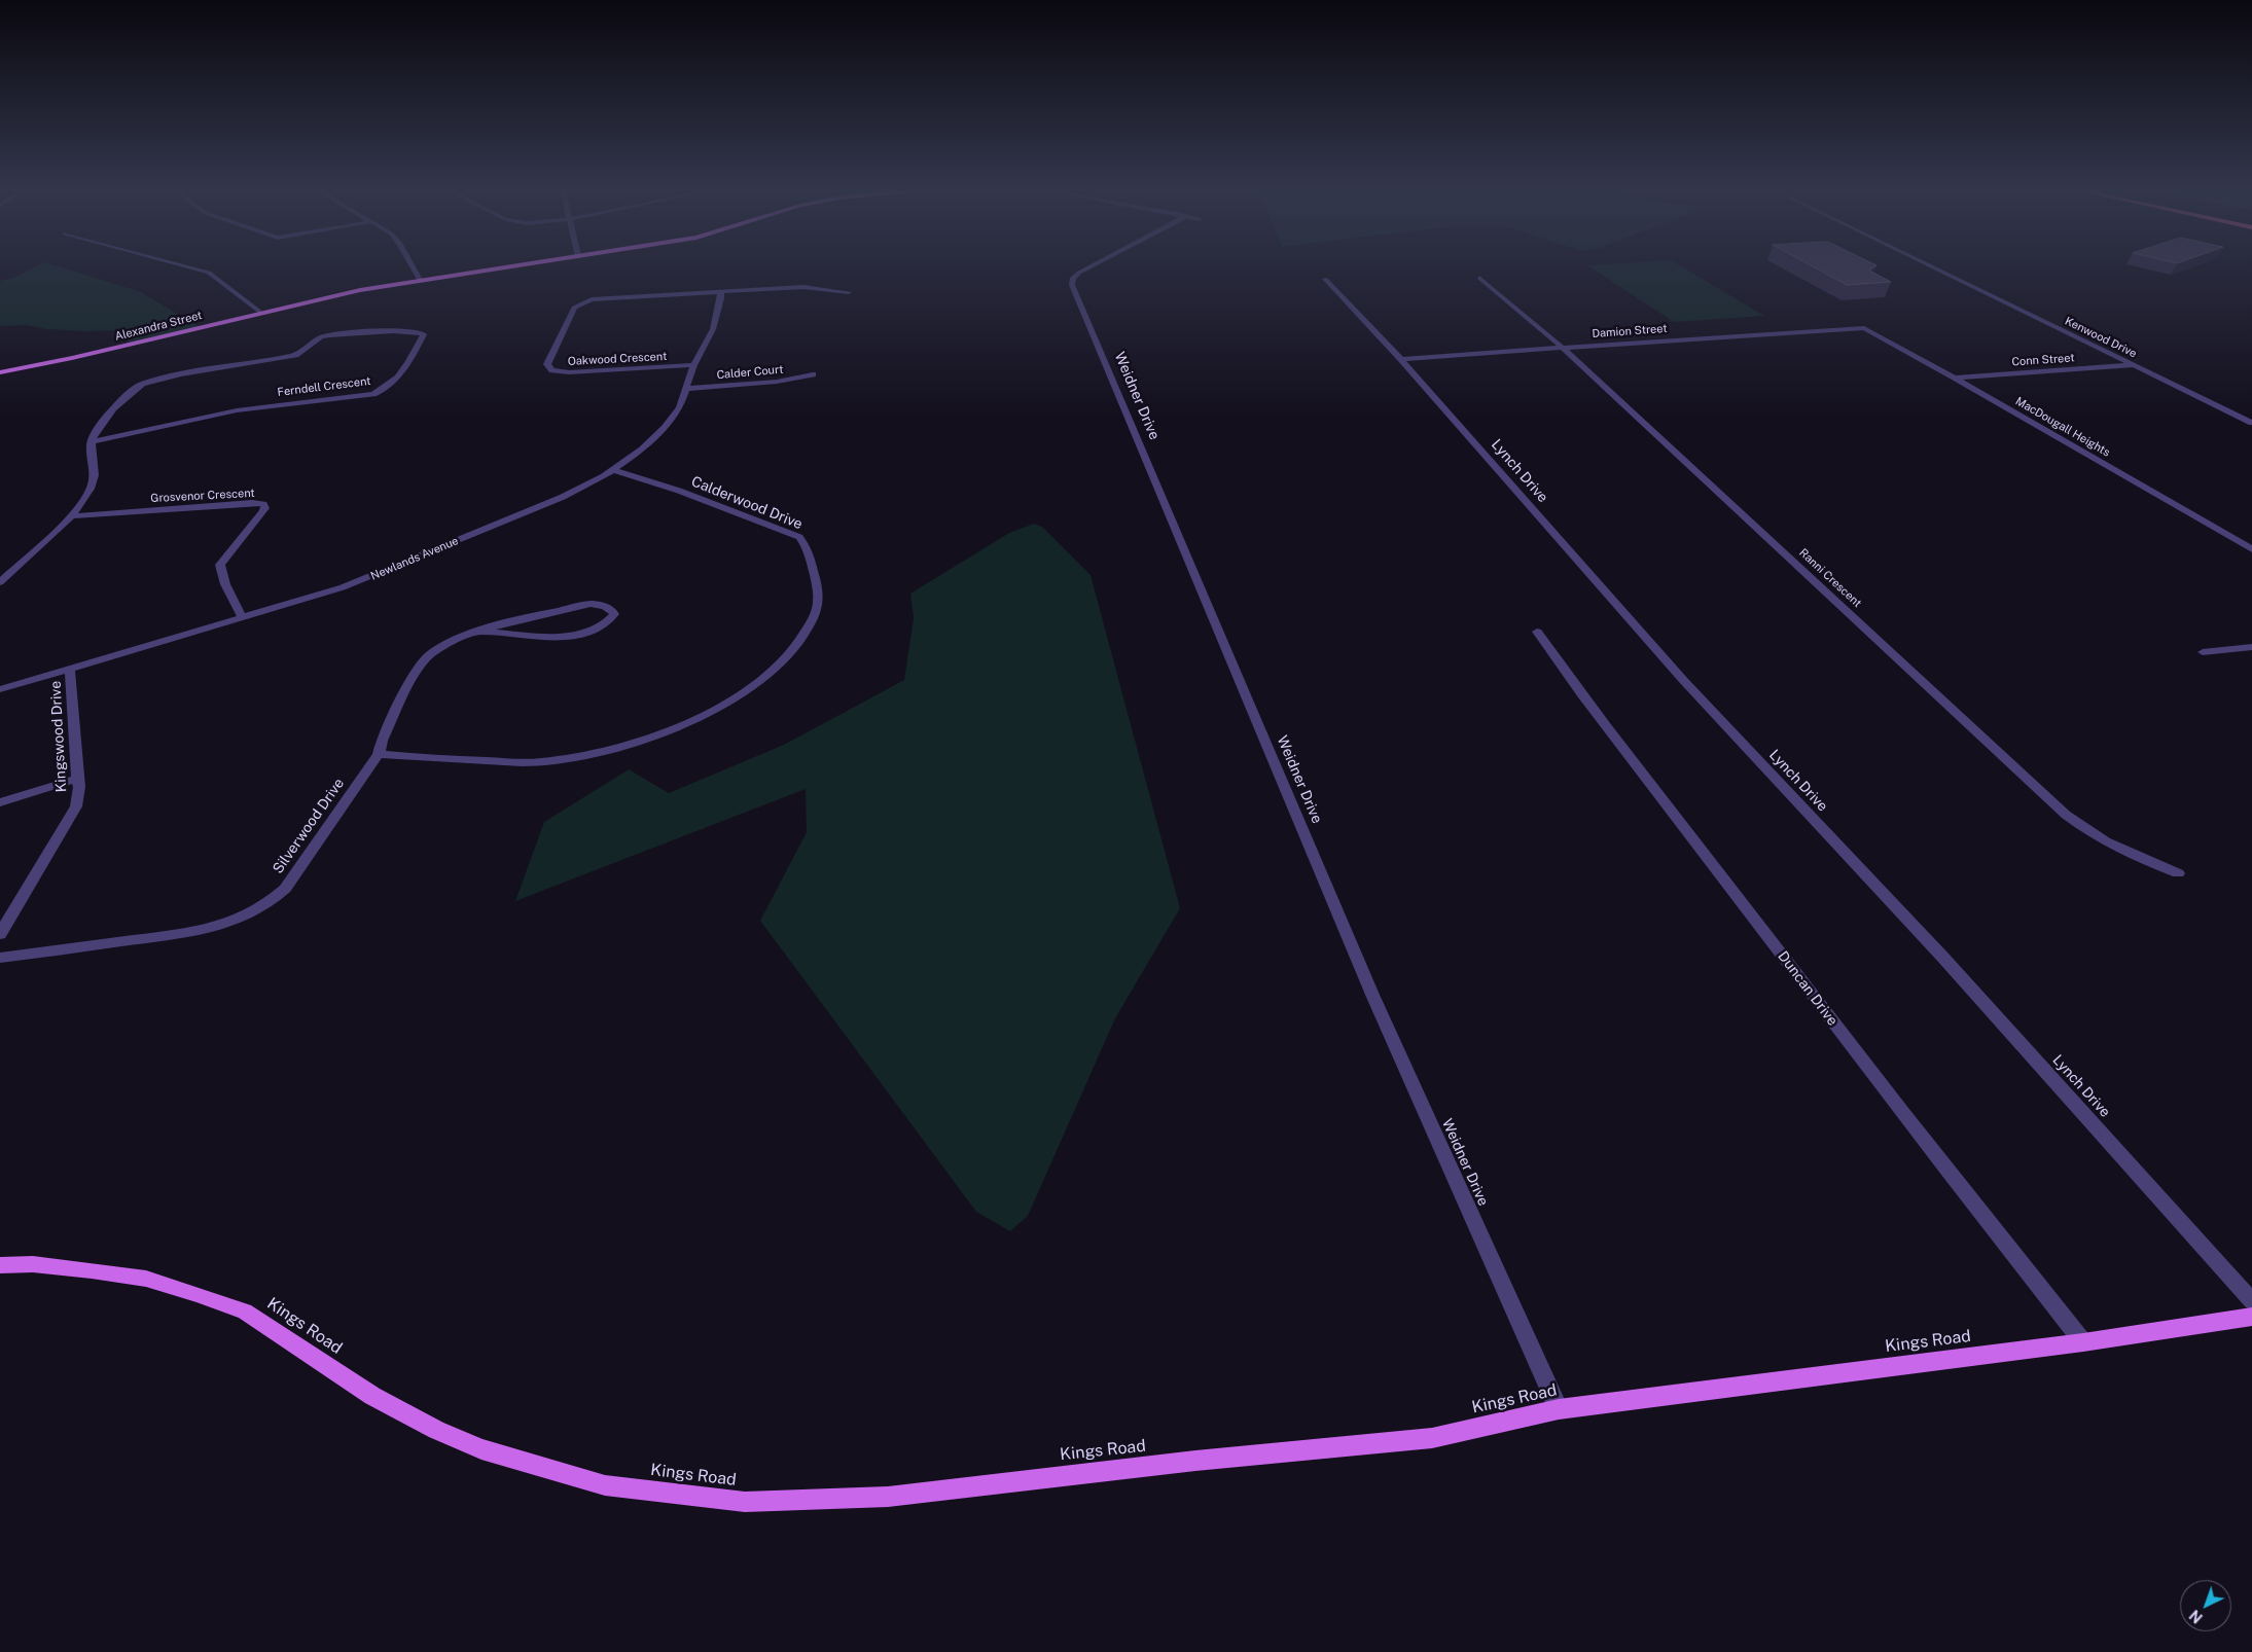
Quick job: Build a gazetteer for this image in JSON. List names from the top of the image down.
{
  "streets": {
    "main road": ["Alexandra Street", "Kings Road"],
    "street": [
      "Damion Street",
      "Kenwood Drive",
      "Oakwood Crescent",
      "Conn Street",
      "Calder Court",
      "Ferndell Crescent",
      "Weidner Drive",
      "MacDougall Heights",
      "Lynch Drive",
      "Grosvenor Crescent",
      "Calderwood Drive",
      "Newlands Avenue",
      "Ranni Crescent",
      "Kingswood Drive",
      "Silverwood Drive",
      "Duncan Drive"
    ]
  },
  "crossings": [
    ["Damion Street", "MacDougall Heights"],
    ["Damion Street", "Lynch Drive"],
    ["Damion Street", "Ranni Crescent"],
    ["Kenwood Drive", "Conn Street"],
    ["Oakwood Crescent", "Newlands Avenue"],
    ["Conn Street", "MacDougall Heights"],
    ["Calder Court", "Newlands Avenue"],
    ["Weidner Drive", "Kings Road"],
    ["Grosvenor Crescent", "Newlands Avenue"],
    ["Calderwood Drive", "Newlands Avenue"],
    ["Calderwood Drive", "Silverwood Drive"],
    ["Newlands Avenue", "Kingswood Drive"],
    ["Duncan Drive", "Kings Road"]
  ],
  "north": "bottom left"
}
